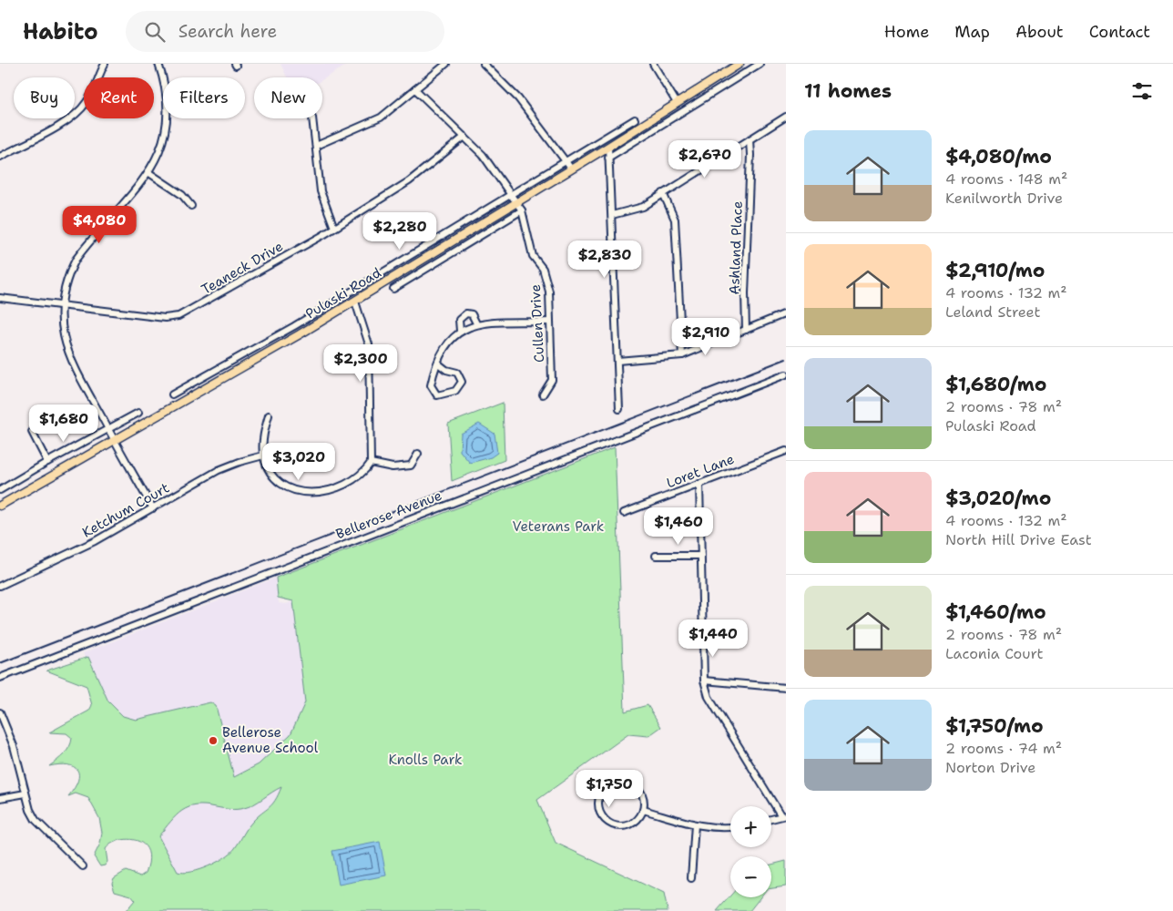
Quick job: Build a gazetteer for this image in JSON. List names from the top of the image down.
{
  "streets": {
    "main road": ["Pulaski Road"],
    "street": [
      "Ashland Place",
      "Teaneck Drive",
      "Cullen Drive",
      "Loret Lane",
      "Ketchum Court",
      "Bellerose Avenue"
    ]
  },
  "crossings": [
    ["Teaneck Drive", "Cullen Drive"],
    ["Pulaski Road", "Cullen Drive"]
  ],
  "parks": ["Veterans Park", "Knolls Park"],
  "places": ["Bellerose Avenue School"],
  "page": {
    "header": "Habito",
    "search": "Search here",
    "nav": [
      "Home",
      "Map",
      "About",
      "Contact"
    ],
    "heading": "11 homes",
    "chip": [
      "Buy",
      "Rent",
      "Filters",
      "New"
    ],
    "list": [
      {
        "name": "$4,080/mo",
        "note": "4 rooms · 148 m² · Kenilworth Drive"
      },
      {
        "name": "$2,910/mo",
        "note": "4 rooms · 132 m² · Leland Street"
      },
      {
        "name": "$1,680/mo",
        "note": "2 rooms · 78 m² · Pulaski Road"
      },
      {
        "name": "$3,020/mo",
        "note": "4 rooms · 132 m² · North Hill Drive East"
      },
      {
        "name": "$1,460/mo",
        "note": "2 rooms · 78 m² · Laconia Court"
      },
      {
        "name": "$1,750/mo",
        "note": "2 rooms · 74 m² · Norton Drive"
      }
    ],
    "price": [
      "$2,670",
      "$4,080",
      "$2,280",
      "$2,830",
      "$2,910",
      "$2,300",
      "$1,680",
      "$3,020",
      "$1,460",
      "$1,440",
      "$1,750"
    ],
    "map_buttons": ["+", "−"]
  }
}
